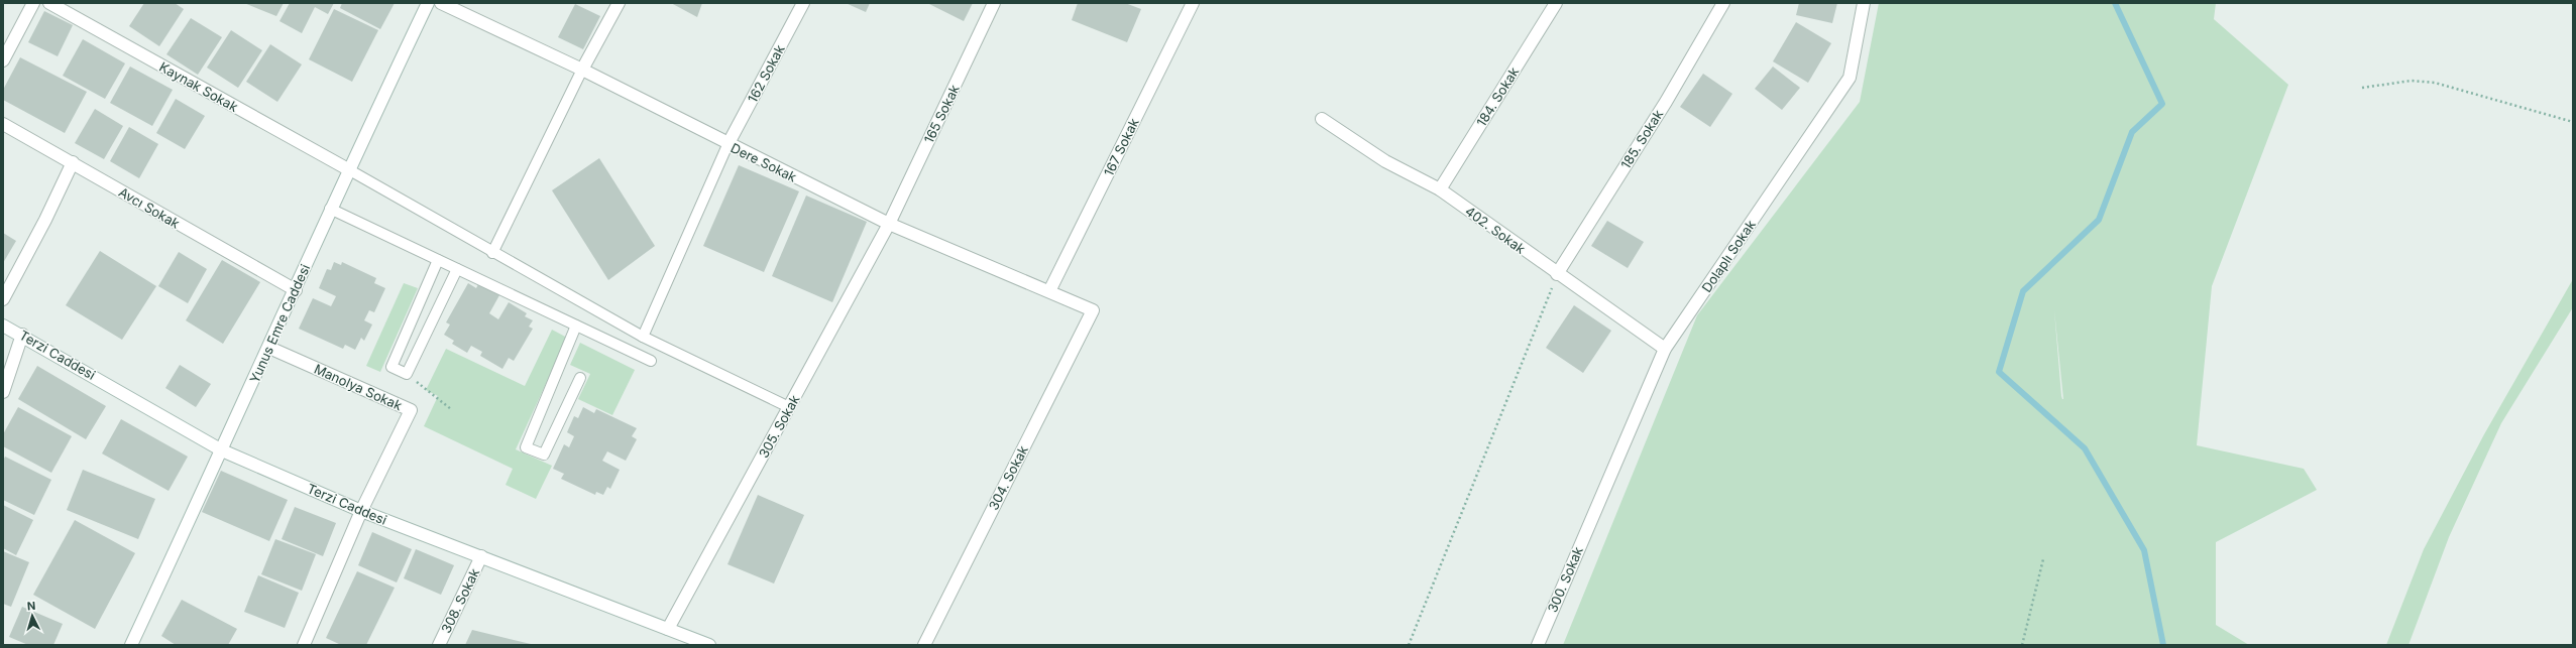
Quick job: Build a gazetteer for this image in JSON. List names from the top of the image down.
{
  "streets": {
    "street": [
      "162 Sokak",
      "Kaynak Sokak",
      "184. Sokak",
      "165 Sokak",
      "185. Sokak",
      "167 Sokak",
      "Dere Sokak",
      "Avcı Sokak",
      "402. Sokak",
      "Dolaplı Sokak",
      "Yunus Emre Caddesi",
      "Terzi Caddesi",
      "Manolya Sokak",
      "305. Sokak",
      "304. Sokak",
      "300. Sokak",
      "308. Sokak"
    ]
  },
  "crossings": [
    ["162 Sokak", "Dere Sokak"],
    ["Kaynak Sokak", "Yunus Emre Caddesi"],
    ["184. Sokak", "402. Sokak"],
    ["165 Sokak", "Dere Sokak"],
    ["165 Sokak", "305. Sokak"],
    ["185. Sokak", "402. Sokak"],
    ["167 Sokak", "Dere Sokak"],
    ["Dere Sokak", "305. Sokak"],
    ["Dere Sokak", "304. Sokak"],
    ["Avcı Sokak", "Yunus Emre Caddesi"],
    ["402. Sokak", "Dolaplı Sokak"],
    ["Dolaplı Sokak", "300. Sokak"],
    ["Yunus Emre Caddesi", "Terzi Caddesi"],
    ["Yunus Emre Caddesi", "Manolya Sokak"],
    ["Terzi Caddesi", "Manolya Sokak"],
    ["Terzi Caddesi", "305. Sokak"],
    ["Terzi Caddesi", "308. Sokak"]
  ],
  "north": "top"
}
